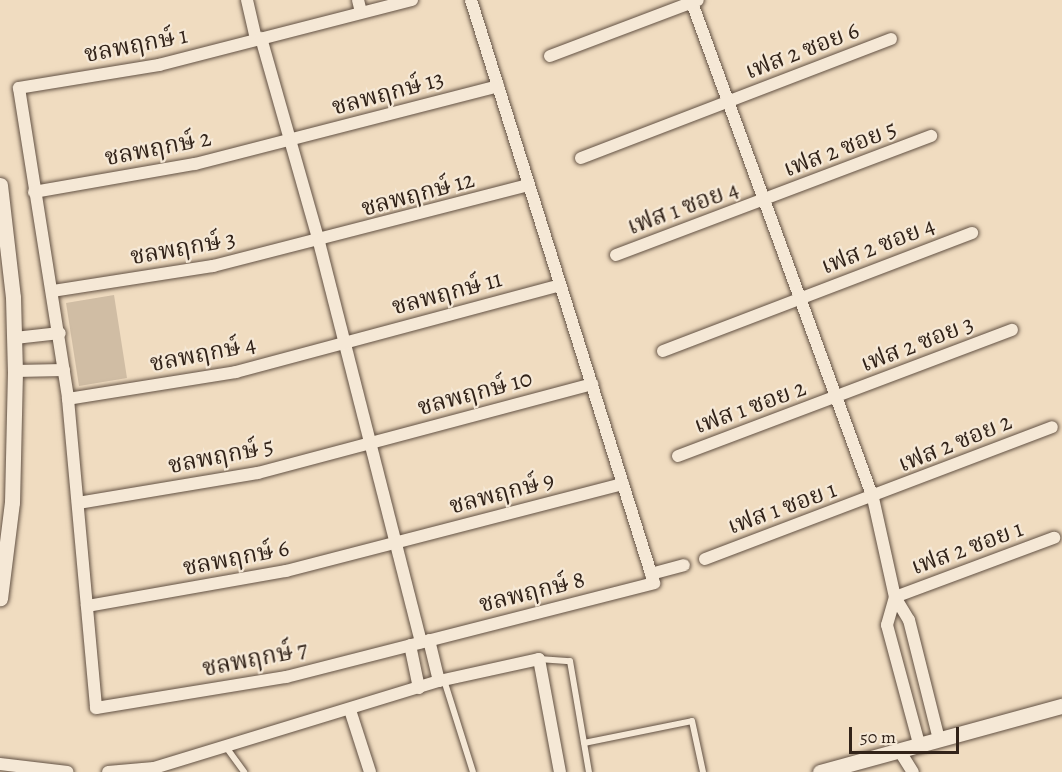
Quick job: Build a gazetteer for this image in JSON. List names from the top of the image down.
{
  "streets": {
    "street": [
      "ชลพฤกษ์ 1",
      "เฟส 2 ซอย 6",
      "ชลพฤกษ์ 13",
      "ชลพฤกษ์ 2",
      "เฟส 2 ซอย 5",
      "ชลพฤกษ์ 12",
      "เฟส 1 ซอย 4",
      "เฟส 2 ซอย 4",
      "ชลพฤกษ์ 3",
      "ชลพฤกษ์ 11",
      "เฟส 2 ซอย 3",
      "ชลพฤกษ์ 4",
      "ชลพฤกษ์ 10",
      "เฟส 1 ซอย 2",
      "เฟส 2 ซอย 2",
      "ชลพฤกษ์ 5",
      "ชลพฤกษ์ 9",
      "เฟส 1 ซอย 1",
      "เฟส 2 ซอย 1",
      "ชลพฤกษ์ 6",
      "ชลพฤกษ์ 8",
      "ชลพฤกษ์ 7"
    ]
  },
  "crossings": [
    ["ชลพฤกษ์ 1", "ชลพฤกษ์ 2"],
    ["ชลพฤกษ์ 13", "ชลพฤกษ์ 2"],
    ["เฟส 2 ซอย 5", "เฟส 1 ซอย 4"],
    ["ชลพฤกษ์ 12", "ชลพฤกษ์ 3"],
    ["ชลพฤกษ์ 11", "ชลพฤกษ์ 4"],
    ["เฟส 2 ซอย 3", "เฟส 1 ซอย 2"],
    ["ชลพฤกษ์ 10", "ชลพฤกษ์ 5"],
    ["เฟส 2 ซอย 2", "เฟส 1 ซอย 1"],
    ["ชลพฤกษ์ 9", "ชลพฤกษ์ 6"],
    ["ชลพฤกษ์ 6", "ชลพฤกษ์ 7"],
    ["ชลพฤกษ์ 8", "ชลพฤกษ์ 7"]
  ],
  "scale_bar": "50 m"
}
